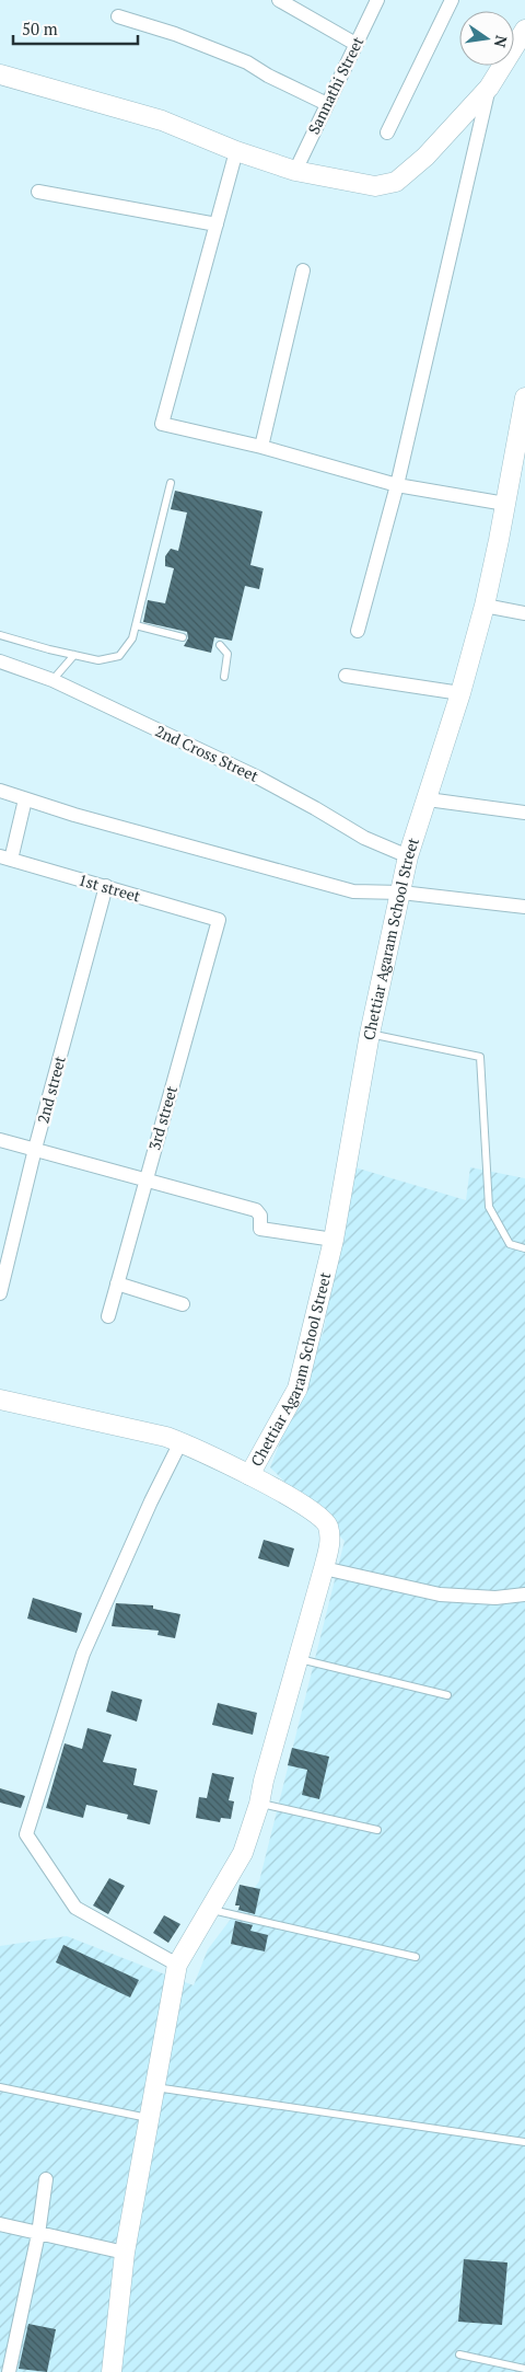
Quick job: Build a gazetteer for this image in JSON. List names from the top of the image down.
{
  "streets": {
    "street": [
      "Sannathi Street",
      "2nd Cross Street",
      "1st street",
      "Chettiar Agaram School Street",
      "2nd street",
      "3rd street"
    ]
  },
  "crossings": [
    ["2nd Cross Street", "Chettiar Agaram School Street"],
    ["1st street", "2nd street"],
    ["1st street", "3rd street"]
  ],
  "scale_bar": "50 m",
  "north": "right"
}
